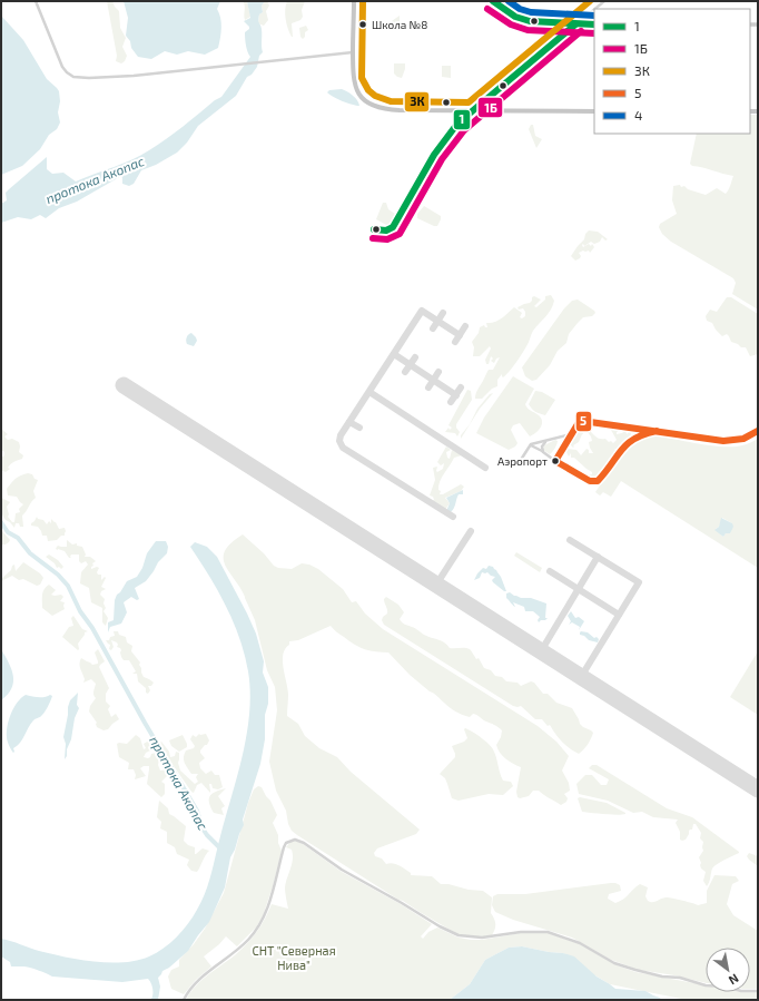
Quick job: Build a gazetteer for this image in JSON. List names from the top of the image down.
{
  "water": ["протока Акопас"],
  "parks": ["СНТ \"Северная Нива\""],
  "places": ["Школа №8", "Аэропорт"],
  "lines": [
    "transit line 1",
    "transit line 3К",
    "transit line 4",
    "transit line 1Б",
    "transit line 5"
  ],
  "legend": [
    "1",
    "1Б",
    "3К",
    "5",
    "4"
  ],
  "north": "bottom right"
}
